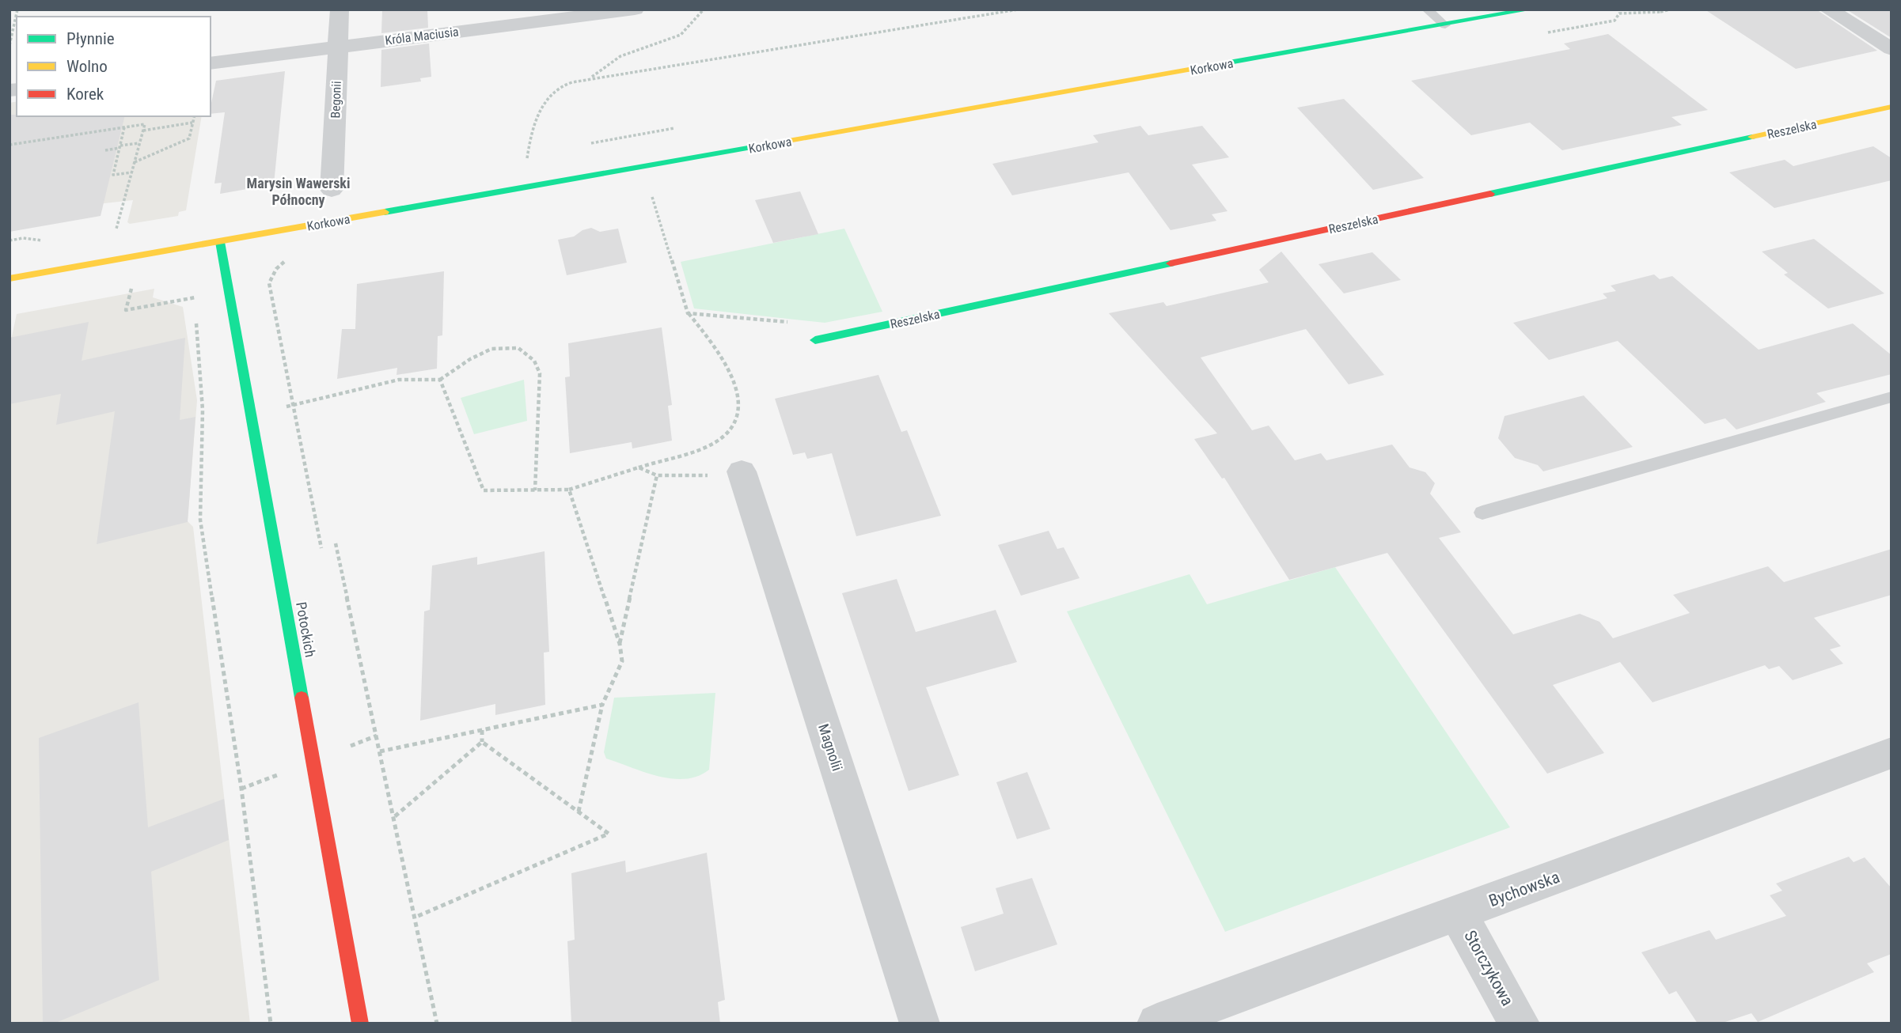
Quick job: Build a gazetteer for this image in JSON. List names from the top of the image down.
{
  "streets": {
    "street": [
      "Króla Maciusia",
      "Korkowa",
      "Begonii",
      "Reszelska",
      "Potockich",
      "Magnolii",
      "Bychowska",
      "Storczykowa"
    ]
  },
  "crossings": [
    ["Króla Maciusia", "Begonii"],
    ["Korkowa", "Potockich"],
    ["Bychowska", "Storczykowa"]
  ],
  "districts": ["Marysin Wawerski Północny"],
  "legend": ["Płynnie", "Wolno", "Korek"]
}
